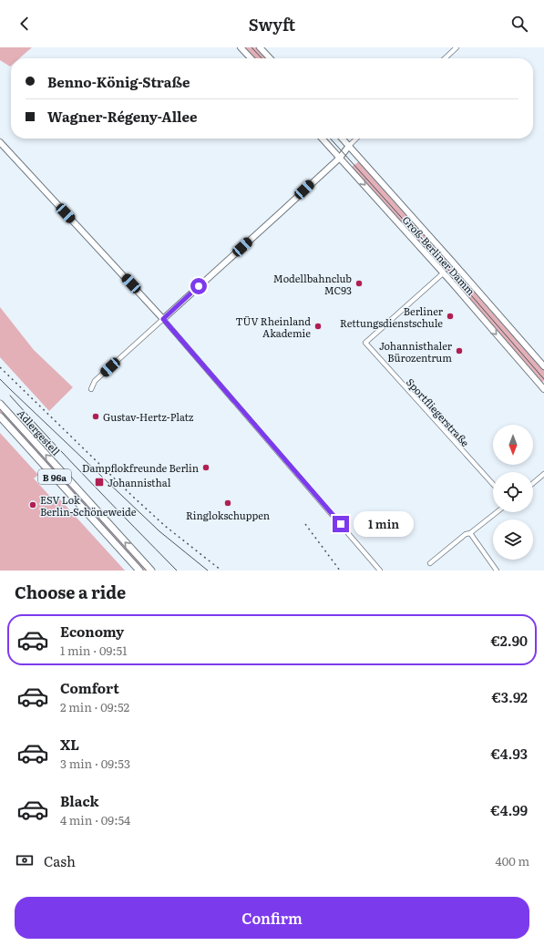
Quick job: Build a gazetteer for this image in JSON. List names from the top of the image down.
{
  "streets": {
    "main road": ["Groß-Berliner Damm", "Adlergestell", "B 96a"],
    "street": ["Sportfliegerstraße"]
  },
  "crossings": [
    ["Groß-Berliner Damm", "Sportfliegerstraße"]
  ],
  "places": {
    "other": [
      "Modellbahnclub MC93",
      "Berliner Rettungsdienstschule",
      "TÜV Rheinland Akademie",
      "Johannisthaler Bürozentrum",
      "Gustav-Hertz-Platz",
      "Dampflokfreunde Berlin",
      "Ringlokschuppen",
      "ESV Lok Berlin-Schöneweide"
    ],
    "transit": ["Johannisthal"]
  },
  "north": "bottom",
  "page": {
    "header": "Swyft",
    "banner": ["Benno-König-Straße", "Wagner-Régeny-Allee"],
    "bubble": "1 min",
    "heading": "Choose a ride",
    "list": [
      {
        "name": "Economy",
        "note": "1 min · 09:51",
        "value": "€2.90"
      },
      {
        "name": "Comfort",
        "note": "2 min · 09:52",
        "value": "€3.92"
      },
      {
        "name": "XL",
        "note": "3 min · 09:53",
        "value": "€4.93"
      },
      {
        "name": "Black",
        "note": "4 min · 09:54",
        "value": "€4.99"
      }
    ],
    "pay": ["Cash", "400 m"],
    "buttons": "Confirm"
  }
}
